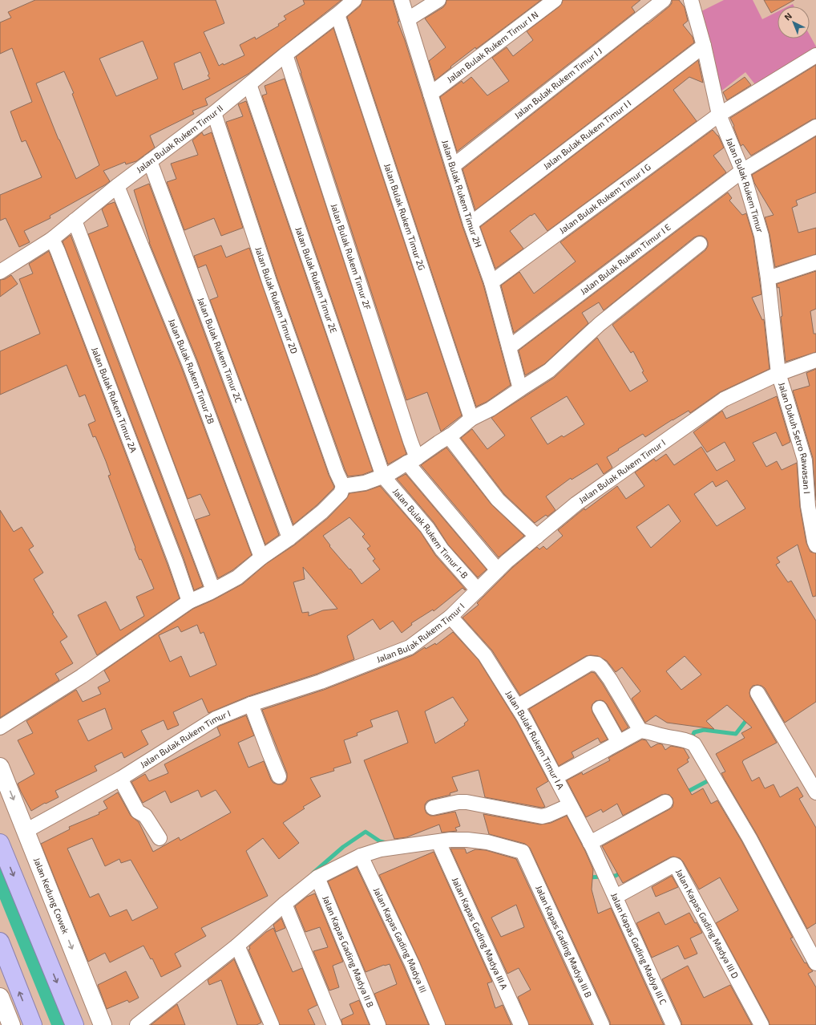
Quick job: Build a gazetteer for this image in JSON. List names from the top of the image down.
{
  "streets": {
    "main road": ["Jalan Kedung Cowek"],
    "street": [
      "Jalan Bulak Rukem Timur I N",
      "Jalan Bulak Rukem Timur I J",
      "Jalan Bulak Rukem Timur I I",
      "Jalan Bulak Rukem Timur II",
      "Jalan Bulak Rukem Timur",
      "Jalan Bulak Rukem Timur 2H",
      "Jalan Bulak Rukem Timur I G",
      "Jalan Bulak Rukem Timur 2G",
      "Jalan Bulak Rukem Timur 2F",
      "Jalan Bulak Rukem Timur I E",
      "Jalan Bulak Rukem Timur 2E",
      "Jalan Bulak Rukem Timur 2D",
      "Jalan Bulak Rukem Timur 2C",
      "Jalan Bulak Rukem Timur 2B",
      "Jalan Bulak Rukem Timur 2A",
      "Jalan Dukuh Setro Rawasan I",
      "Jalan Bulak Rukem Timur I",
      "Jalan Bulak Rukem Timur I-B",
      "Jalan Bulak Rukem Timur I A",
      "Jalan Kapas Gading Madya III D",
      "Jalan Kapas Gading Madya III A",
      "Jalan Kapas Gading Madya III",
      "Jalan Kapas Gading Madya III B",
      "Jalan Kapas Gading Madya III C",
      "Jalan Kapas Gading Madya II B"
    ]
  },
  "crossings": [
    ["Jalan Bulak Rukem Timur I N", "Jalan Bulak Rukem Timur 2H"],
    ["Jalan Bulak Rukem Timur I J", "Jalan Bulak Rukem Timur 2H"],
    ["Jalan Bulak Rukem Timur I I", "Jalan Bulak Rukem Timur"],
    ["Jalan Bulak Rukem Timur I I", "Jalan Bulak Rukem Timur 2H"],
    ["Jalan Bulak Rukem Timur II", "Jalan Bulak Rukem Timur 2G"],
    ["Jalan Bulak Rukem Timur II", "Jalan Bulak Rukem Timur 2F"],
    ["Jalan Bulak Rukem Timur II", "Jalan Bulak Rukem Timur 2E"],
    ["Jalan Bulak Rukem Timur II", "Jalan Bulak Rukem Timur 2D"],
    ["Jalan Bulak Rukem Timur II", "Jalan Bulak Rukem Timur 2C"],
    ["Jalan Bulak Rukem Timur II", "Jalan Bulak Rukem Timur 2B"],
    ["Jalan Bulak Rukem Timur II", "Jalan Bulak Rukem Timur 2A"],
    ["Jalan Bulak Rukem Timur", "Jalan Bulak Rukem Timur I G"],
    ["Jalan Bulak Rukem Timur", "Jalan Bulak Rukem Timur I E"],
    ["Jalan Bulak Rukem Timur", "Jalan Dukuh Setro Rawasan I"],
    ["Jalan Bulak Rukem Timur", "Jalan Bulak Rukem Timur I"],
    ["Jalan Bulak Rukem Timur 2H", "Jalan Bulak Rukem Timur I G"],
    ["Jalan Bulak Rukem Timur 2H", "Jalan Bulak Rukem Timur I E"],
    ["Jalan Bulak Rukem Timur 2F", "Jalan Bulak Rukem Timur I"],
    ["Jalan Bulak Rukem Timur 2E", "Jalan Bulak Rukem Timur I-B"],
    ["Jalan Dukuh Setro Rawasan I", "Jalan Bulak Rukem Timur I"],
    ["Jalan Bulak Rukem Timur I", "Jalan Bulak Rukem Timur I-B"],
    ["Jalan Bulak Rukem Timur I", "Jalan Bulak Rukem Timur I A"],
    ["Jalan Bulak Rukem Timur I", "Jalan Kedung Cowek"],
    ["Jalan Bulak Rukem Timur I A", "Jalan Kapas Gading Madya III C"],
    ["Jalan Kapas Gading Madya III D", "Jalan Kapas Gading Madya III C"],
    ["Jalan Kapas Gading Madya III A", "Jalan Kapas Gading Madya III B"]
  ],
  "one_way": ["Jalan Kedung Cowek"],
  "north": "top left"
}
